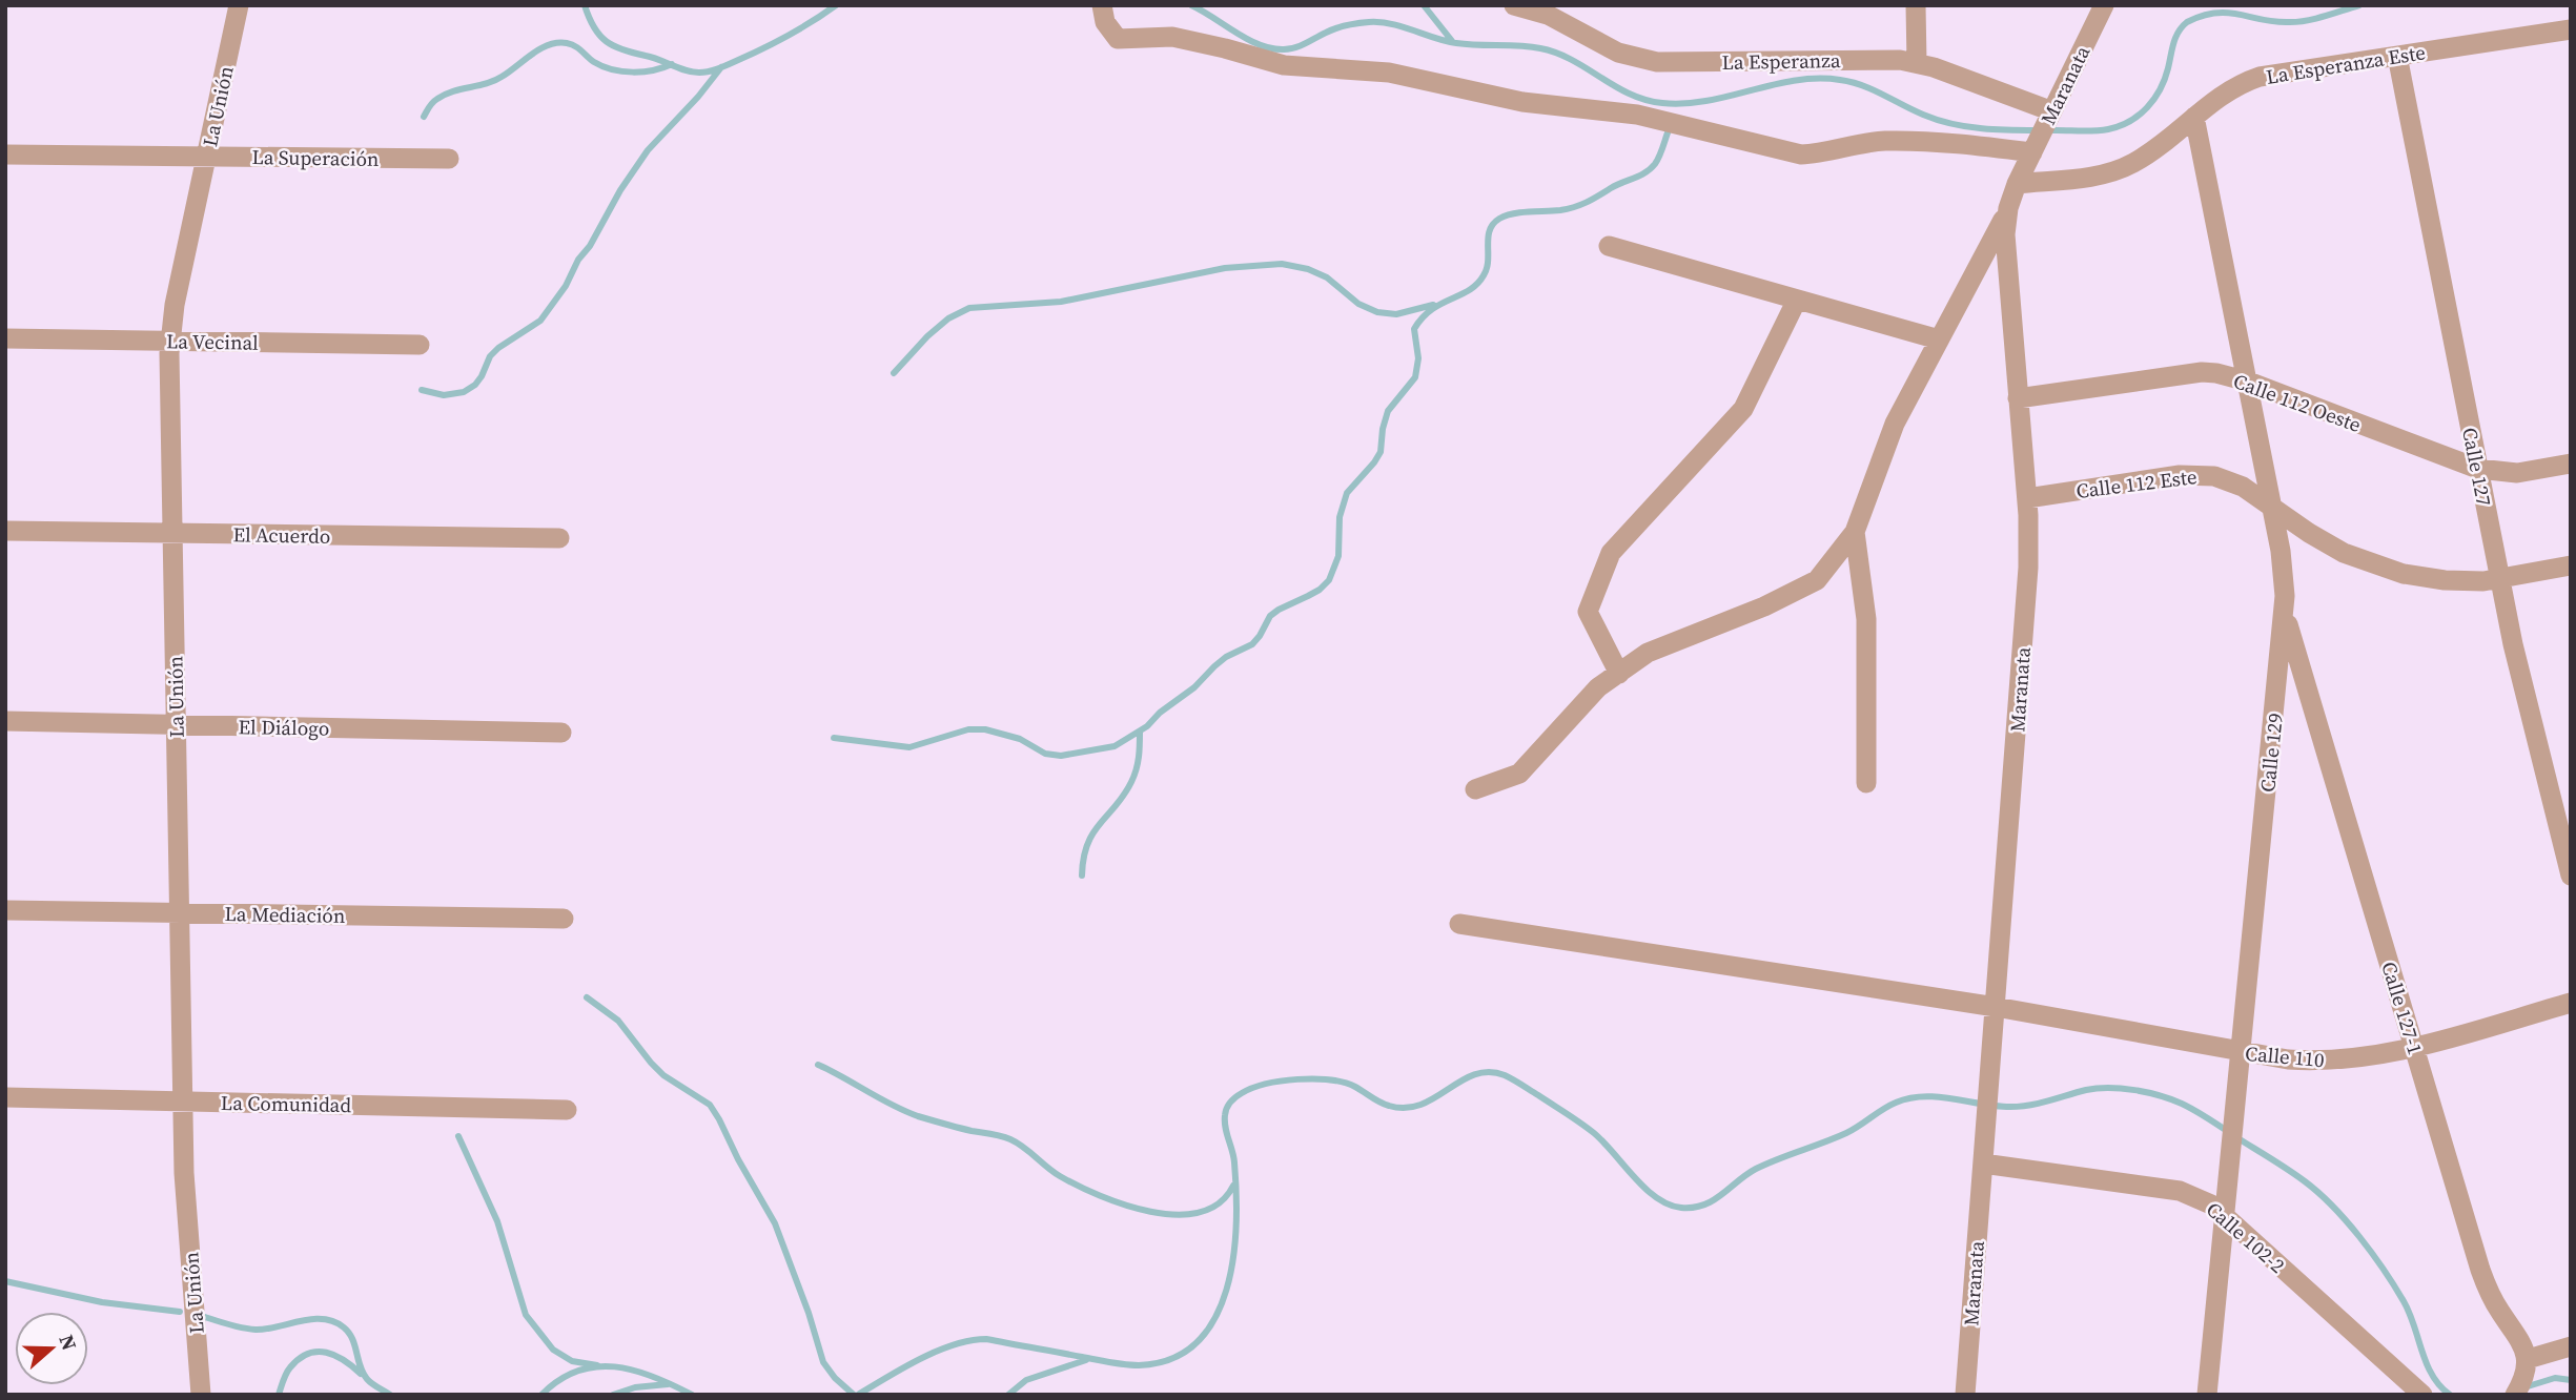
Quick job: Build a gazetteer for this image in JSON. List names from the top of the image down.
{
  "streets": {
    "street": [
      "La Esperanza",
      "La Esperanza Este",
      "Maranata",
      "La Unión",
      "La Superación",
      "La Vecinal",
      "Calle 112 Oeste",
      "Calle 127",
      "Calle 112 Este",
      "El Acuerdo",
      "El Diálogo",
      "Calle 129",
      "La Mediación",
      "Calle 127-1",
      "Calle 110",
      "La Comunidad",
      "Calle 102-2"
    ]
  },
  "crossings": [
    ["La Esperanza", "Maranata"],
    ["La Esperanza Este", "Maranata"],
    ["La Esperanza Este", "Calle 127"],
    ["La Esperanza Este", "Calle 129"],
    ["Maranata", "Calle 112 Oeste"],
    ["Maranata", "Calle 112 Este"],
    ["Maranata", "Calle 110"],
    ["Maranata", "Calle 102-2"],
    ["La Unión", "La Superación"],
    ["La Unión", "La Vecinal"],
    ["La Unión", "El Acuerdo"],
    ["La Unión", "El Diálogo"],
    ["La Unión", "La Mediación"],
    ["La Unión", "La Comunidad"],
    ["Calle 112 Oeste", "Calle 127"],
    ["Calle 112 Oeste", "Calle 129"],
    ["Calle 127", "Calle 112 Este"],
    ["Calle 112 Este", "Calle 129"],
    ["Calle 129", "Calle 127-1"],
    ["Calle 129", "Calle 110"],
    ["Calle 129", "Calle 102-2"],
    ["Calle 127-1", "Calle 110"]
  ],
  "north": "right"
}
